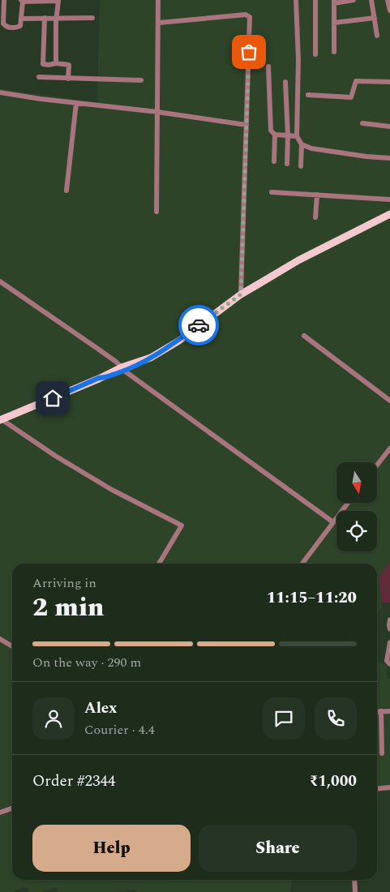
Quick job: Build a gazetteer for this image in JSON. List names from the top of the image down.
{
  "north": "bottom",
  "page": {
    "heading": ["2 min", "Arriving in", "11:15–11:20"],
    "panel": [
      "Alex",
      "Courier · 4.4",
      "Order #2344",
      "₹1,000"
    ],
    "bar": "On the way · 290 m",
    "buttons": ["Help", "Share"]
  }
}
